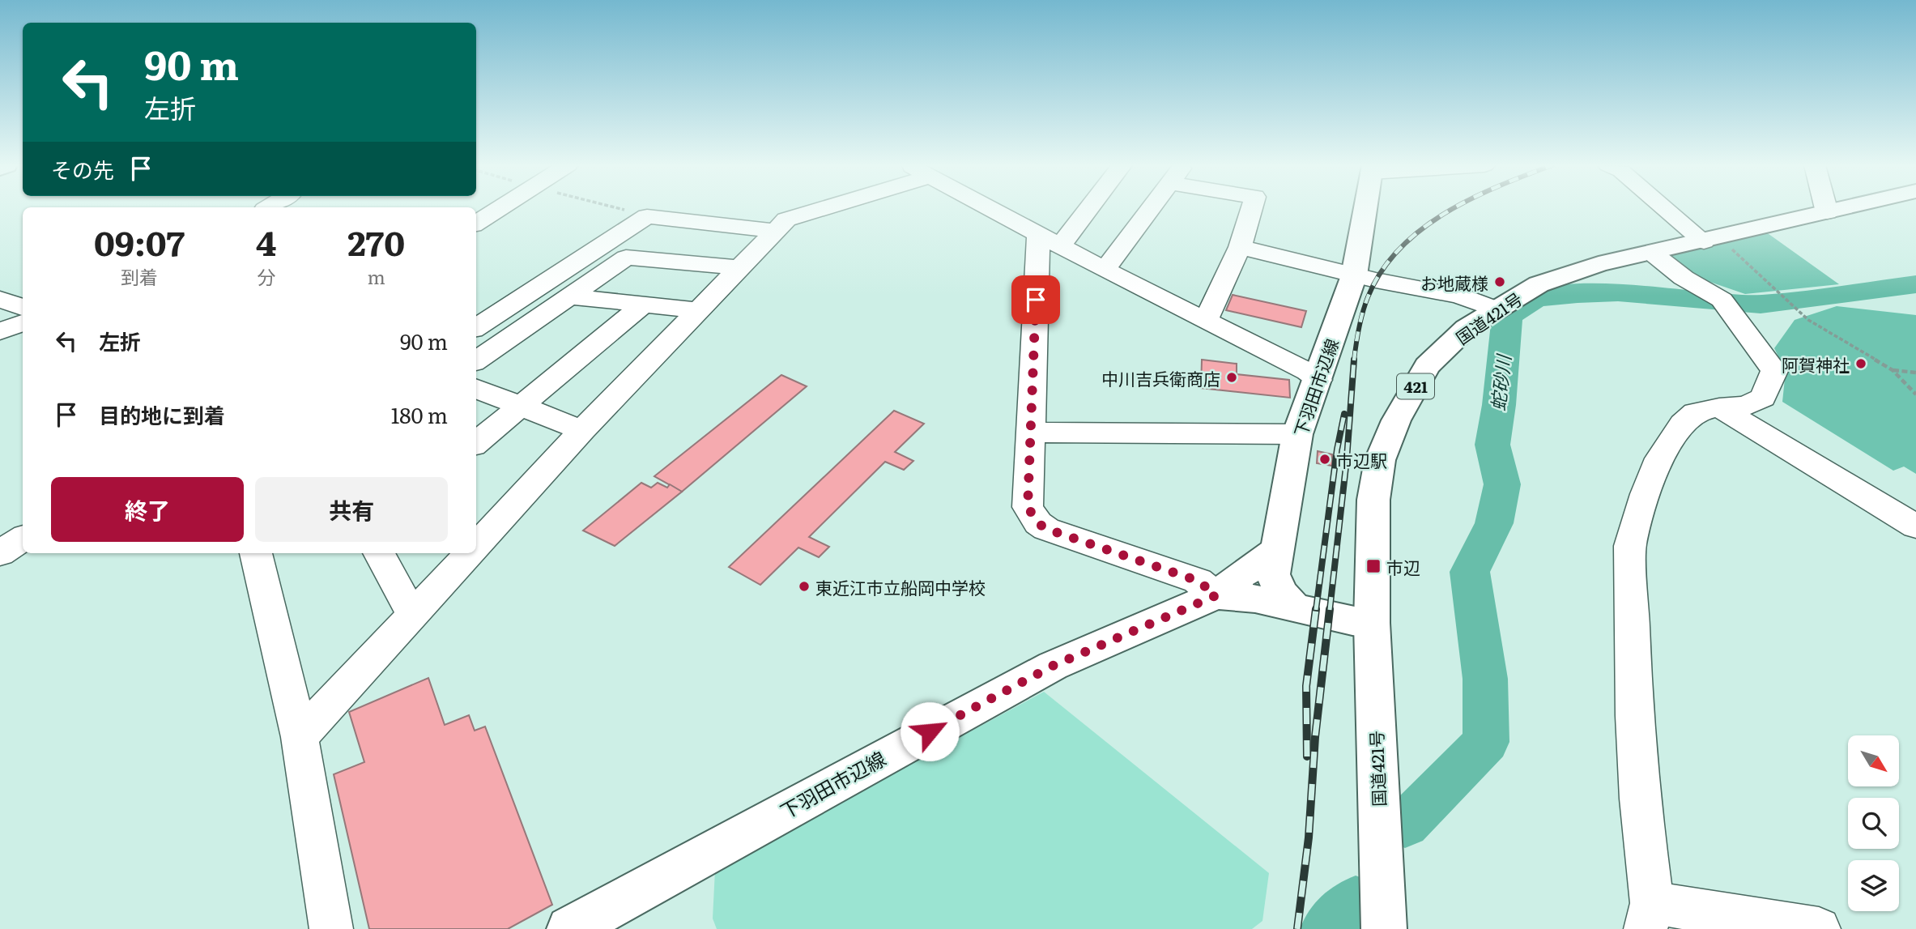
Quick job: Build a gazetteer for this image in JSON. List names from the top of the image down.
{
  "streets": {
    "main road": ["国道421号", "421", "下羽田市辺線"]
  },
  "crossings": [
    ["国道421号", "下羽田市辺線"]
  ],
  "water": ["蛇砂川"],
  "places": {
    "other": [
      "お地蔵様",
      "阿賀神社",
      "中川吉兵衛商店",
      "市辺駅",
      "東近江市立船岡中学校"
    ],
    "transit": ["市辺"]
  },
  "north": "bottom right",
  "page": {
    "turn": ["90 m", "左折"],
    "then": "その先",
    "eta": [
      "09:07",
      "到着",
      "4",
      "分",
      "270",
      "m"
    ],
    "list": [
      {
        "name": "左折",
        "value": "90 m"
      },
      {
        "name": "目的地に到着",
        "value": "180 m"
      }
    ],
    "buttons": ["終了", "共有"]
  }
}
